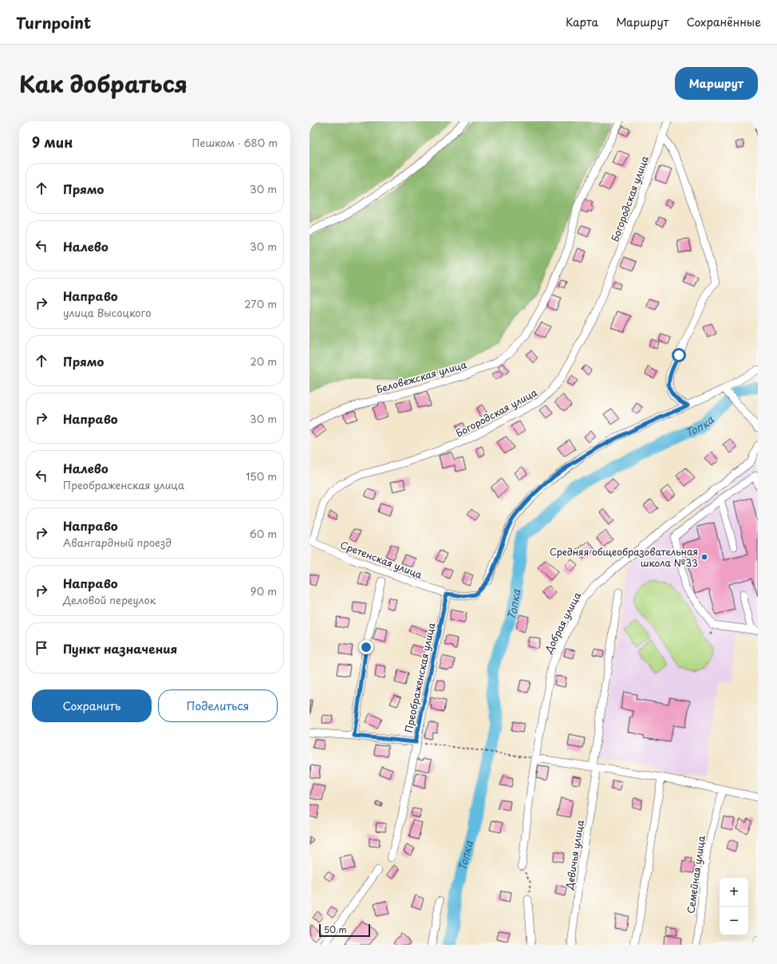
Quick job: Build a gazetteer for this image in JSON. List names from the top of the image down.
{
  "streets": {
    "street": [
      "Богородская улица",
      "Беловежская улица",
      "Сретенская улица",
      "Добрая улица",
      "Преображенская улица",
      "Девичья улица",
      "Семейная улица"
    ]
  },
  "crossings": [
    ["Богородская улица", "Сретенская улица"],
    ["Сретенская улица", "Преображенская улица"]
  ],
  "water": ["Топка"],
  "places": ["Средняя общеобразовательная школа №33"],
  "scale_bar": "50 m",
  "page": {
    "header": "Turnpoint",
    "nav": ["Карта", "Маршрут", "Сохранённые"],
    "title": "Как добраться",
    "buttons": [
      "Маршрут",
      ["Сохранить", "Поделиться"]
    ],
    "heading": ["9 мин", "Пешком · 680 m"],
    "list": [
      ["Прямо", "30 m"],
      ["Налево", "30 m"],
      ["Направо", "улица Высоцкого", "270 m"],
      ["Прямо", "20 m"],
      ["Направо", "30 m"],
      ["Налево", "Преображенская улица", "150 m"],
      ["Направо", "Авангардный проезд", "60 m"],
      ["Направо", "Деловой переулок", "90 m"],
      "Пункт назначения"
    ],
    "map_buttons": ["+", "−"],
    "scale": "50 m"
  }
}
